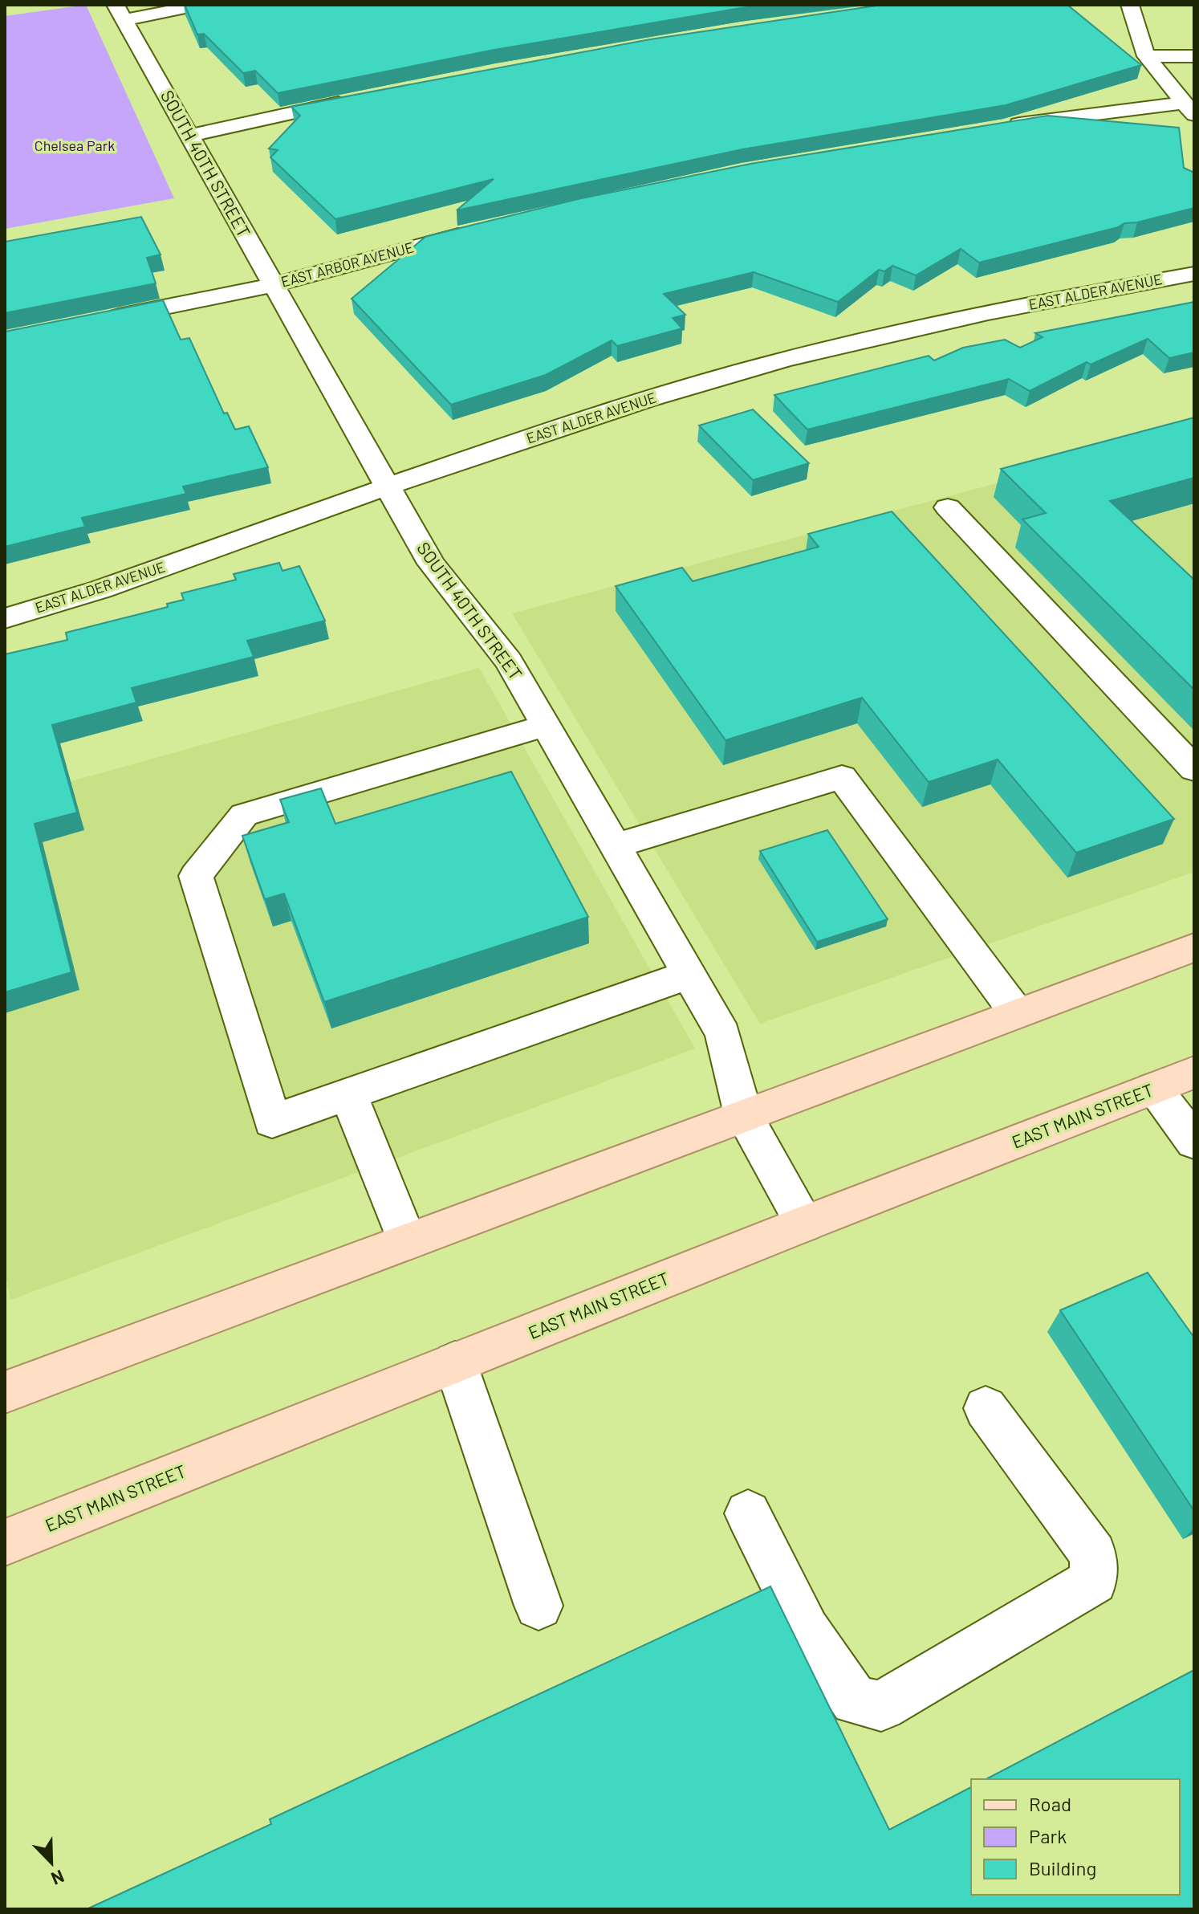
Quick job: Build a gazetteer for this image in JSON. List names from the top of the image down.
{
  "streets": {
    "main road": ["EAST MAIN STREET"],
    "street": ["SOUTH 40TH STREET", "EAST ARBOR AVENUE", "EAST ALDER AVENUE"]
  },
  "crossings": [
    ["SOUTH 40TH STREET", "EAST ARBOR AVENUE"],
    ["SOUTH 40TH STREET", "EAST ALDER AVENUE"],
    ["SOUTH 40TH STREET", "EAST MAIN STREET"]
  ],
  "parks": ["Chelsea Park"],
  "legend": ["Road", "Park", "Building"],
  "north": "bottom right"
}
